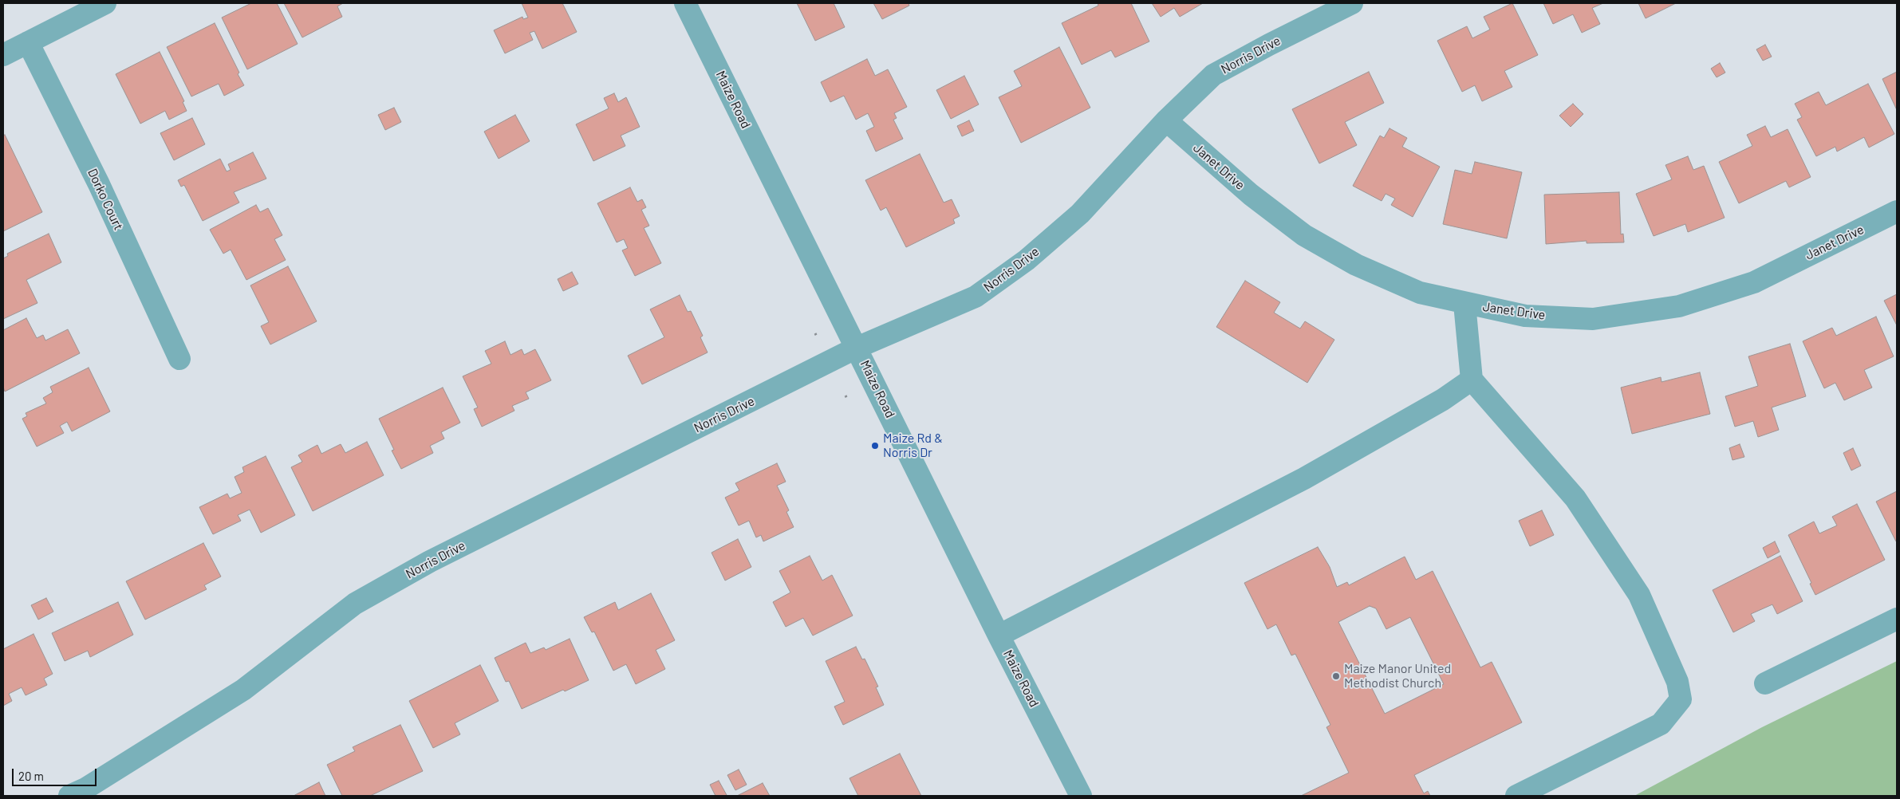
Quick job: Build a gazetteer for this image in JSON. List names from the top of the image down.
{
  "streets": {
    "street": [
      "Norris Drive",
      "Maize Road",
      "Janet Drive",
      "Dorko Court"
    ]
  },
  "crossings": [
    ["Norris Drive", "Maize Road"],
    ["Norris Drive", "Janet Drive"]
  ],
  "places": ["Maize Rd & Norris Dr", "Maize Manor United Methodist Church"],
  "scale_bar": "20 m"
}
